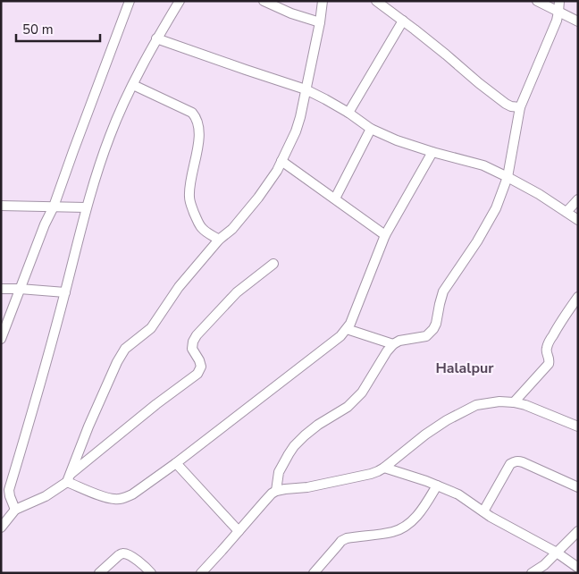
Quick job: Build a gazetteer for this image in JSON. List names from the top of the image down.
{
  "districts": ["Halalpur"],
  "scale_bar": "50 m"
}
